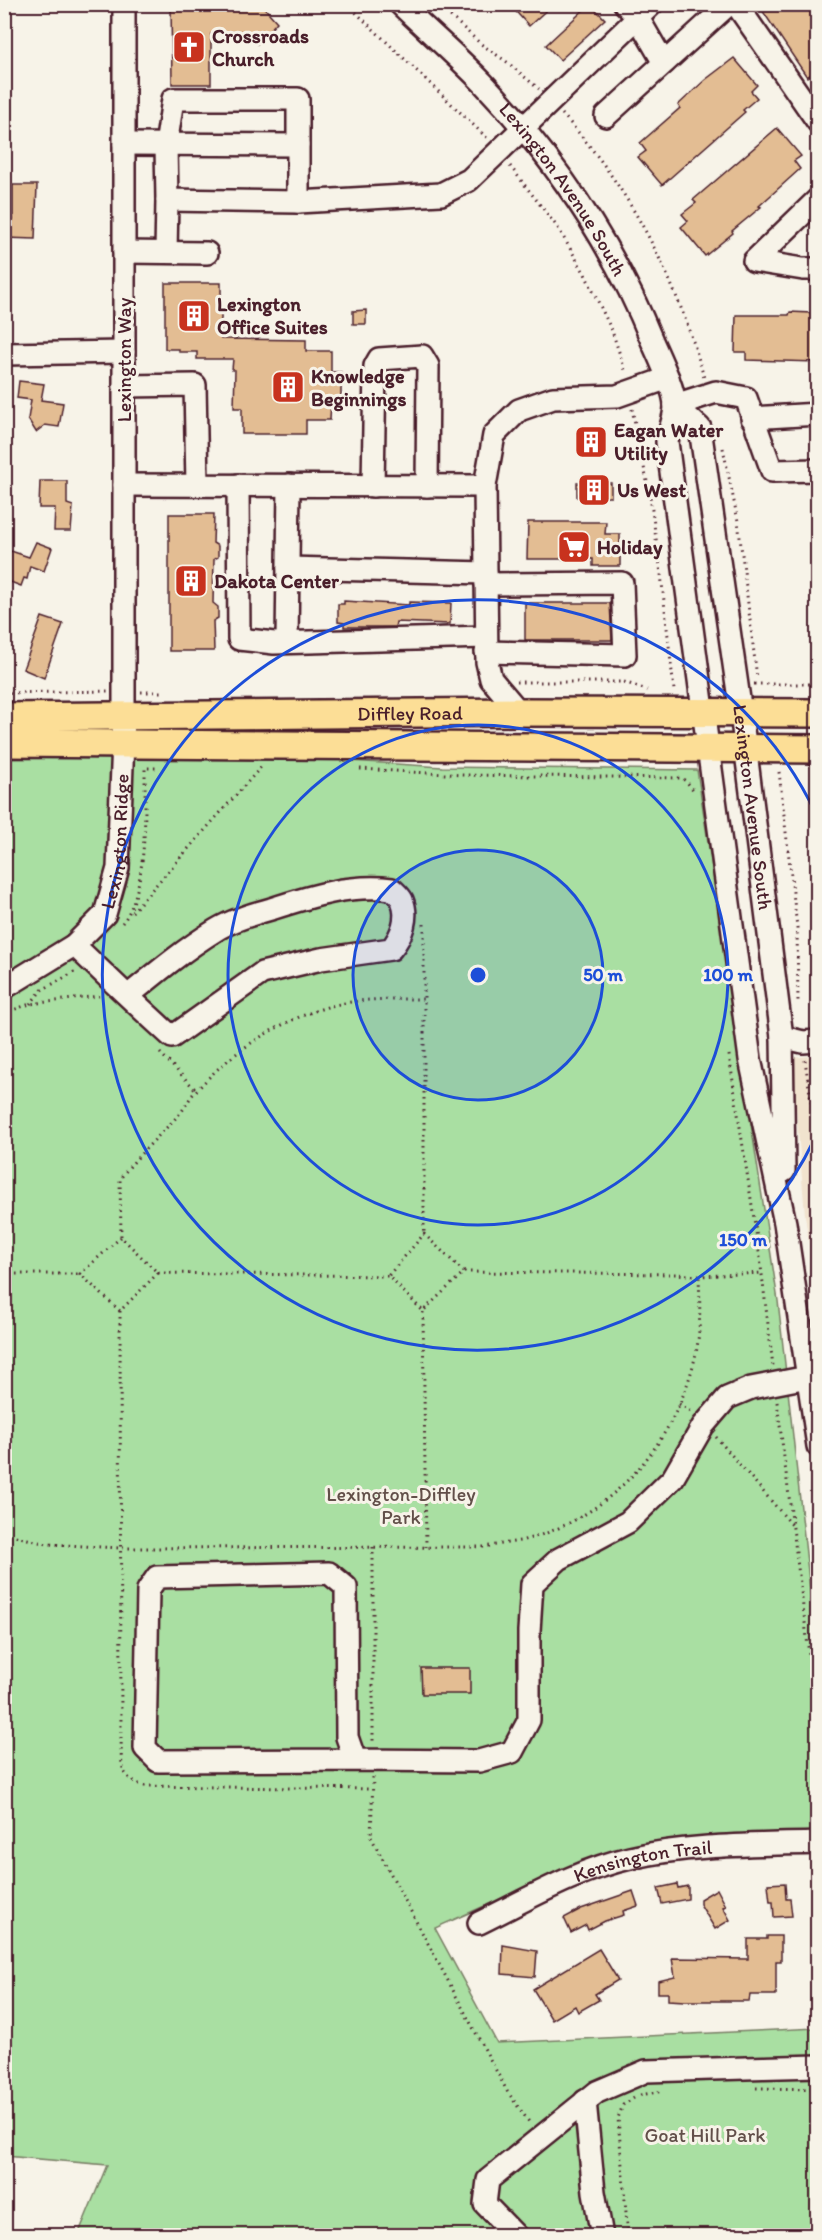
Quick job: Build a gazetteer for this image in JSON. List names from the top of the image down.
{
  "streets": {
    "main road": ["Diffley Road"],
    "street": [
      "Lexington Avenue South",
      "Lexington Way",
      "Lexington Ridge",
      "Kensington Trail"
    ]
  },
  "crossings": [
    ["Lexington Avenue South", "Diffley Road"],
    ["Lexington Way", "Diffley Road"],
    ["Lexington Way", "Lexington Ridge"],
    ["Diffley Road", "Lexington Ridge"]
  ],
  "parks": ["Lexington-Diffley Park", "Goat Hill Park"],
  "places": {
    "church": ["Crossroads Church"],
    "building": [
      "Lexington Office Suites",
      "Knowledge Beginnings",
      "Eagan Water Utility",
      "Us West",
      "Dakota Center"
    ],
    "supermarket": ["Holiday"]
  },
  "rings": ["50 m", "100 m", "150 m"]
}
